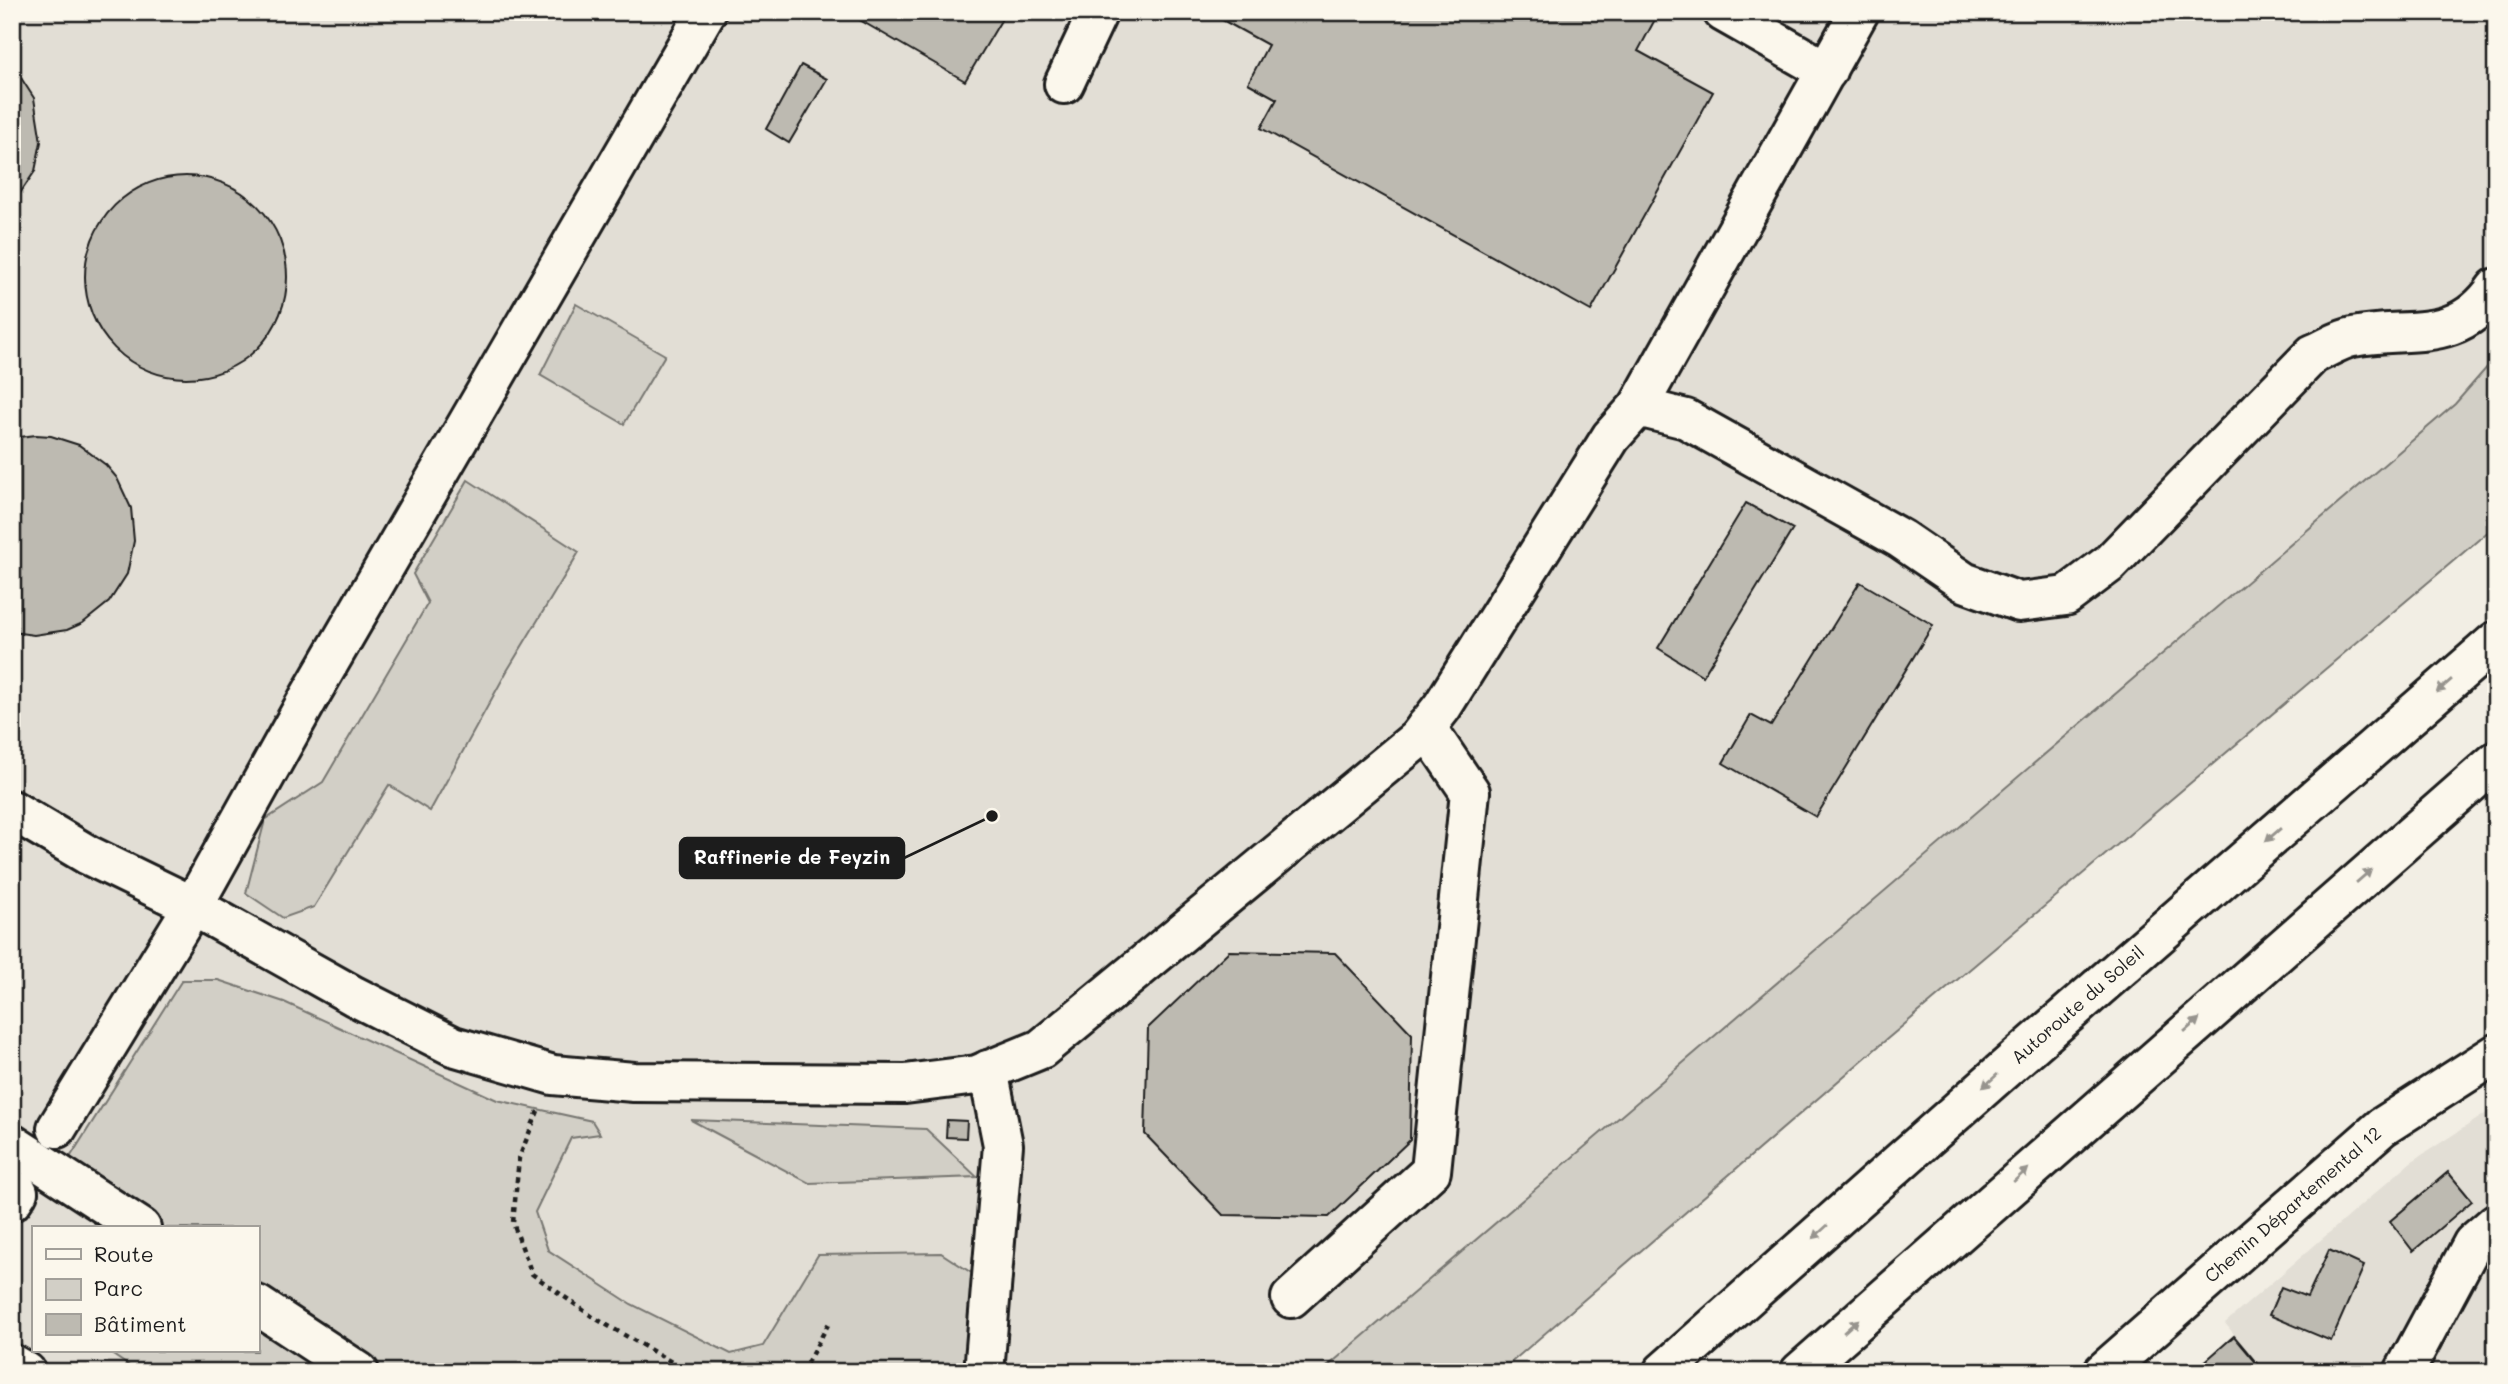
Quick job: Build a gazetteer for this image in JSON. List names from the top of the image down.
{
  "streets": {
    "main road": ["Autoroute du Soleil", "Chemin Départemental 12"]
  },
  "places": ["Raffinerie de Feyzin"],
  "legend": ["Route", "Parc", "Bâtiment"]
}
